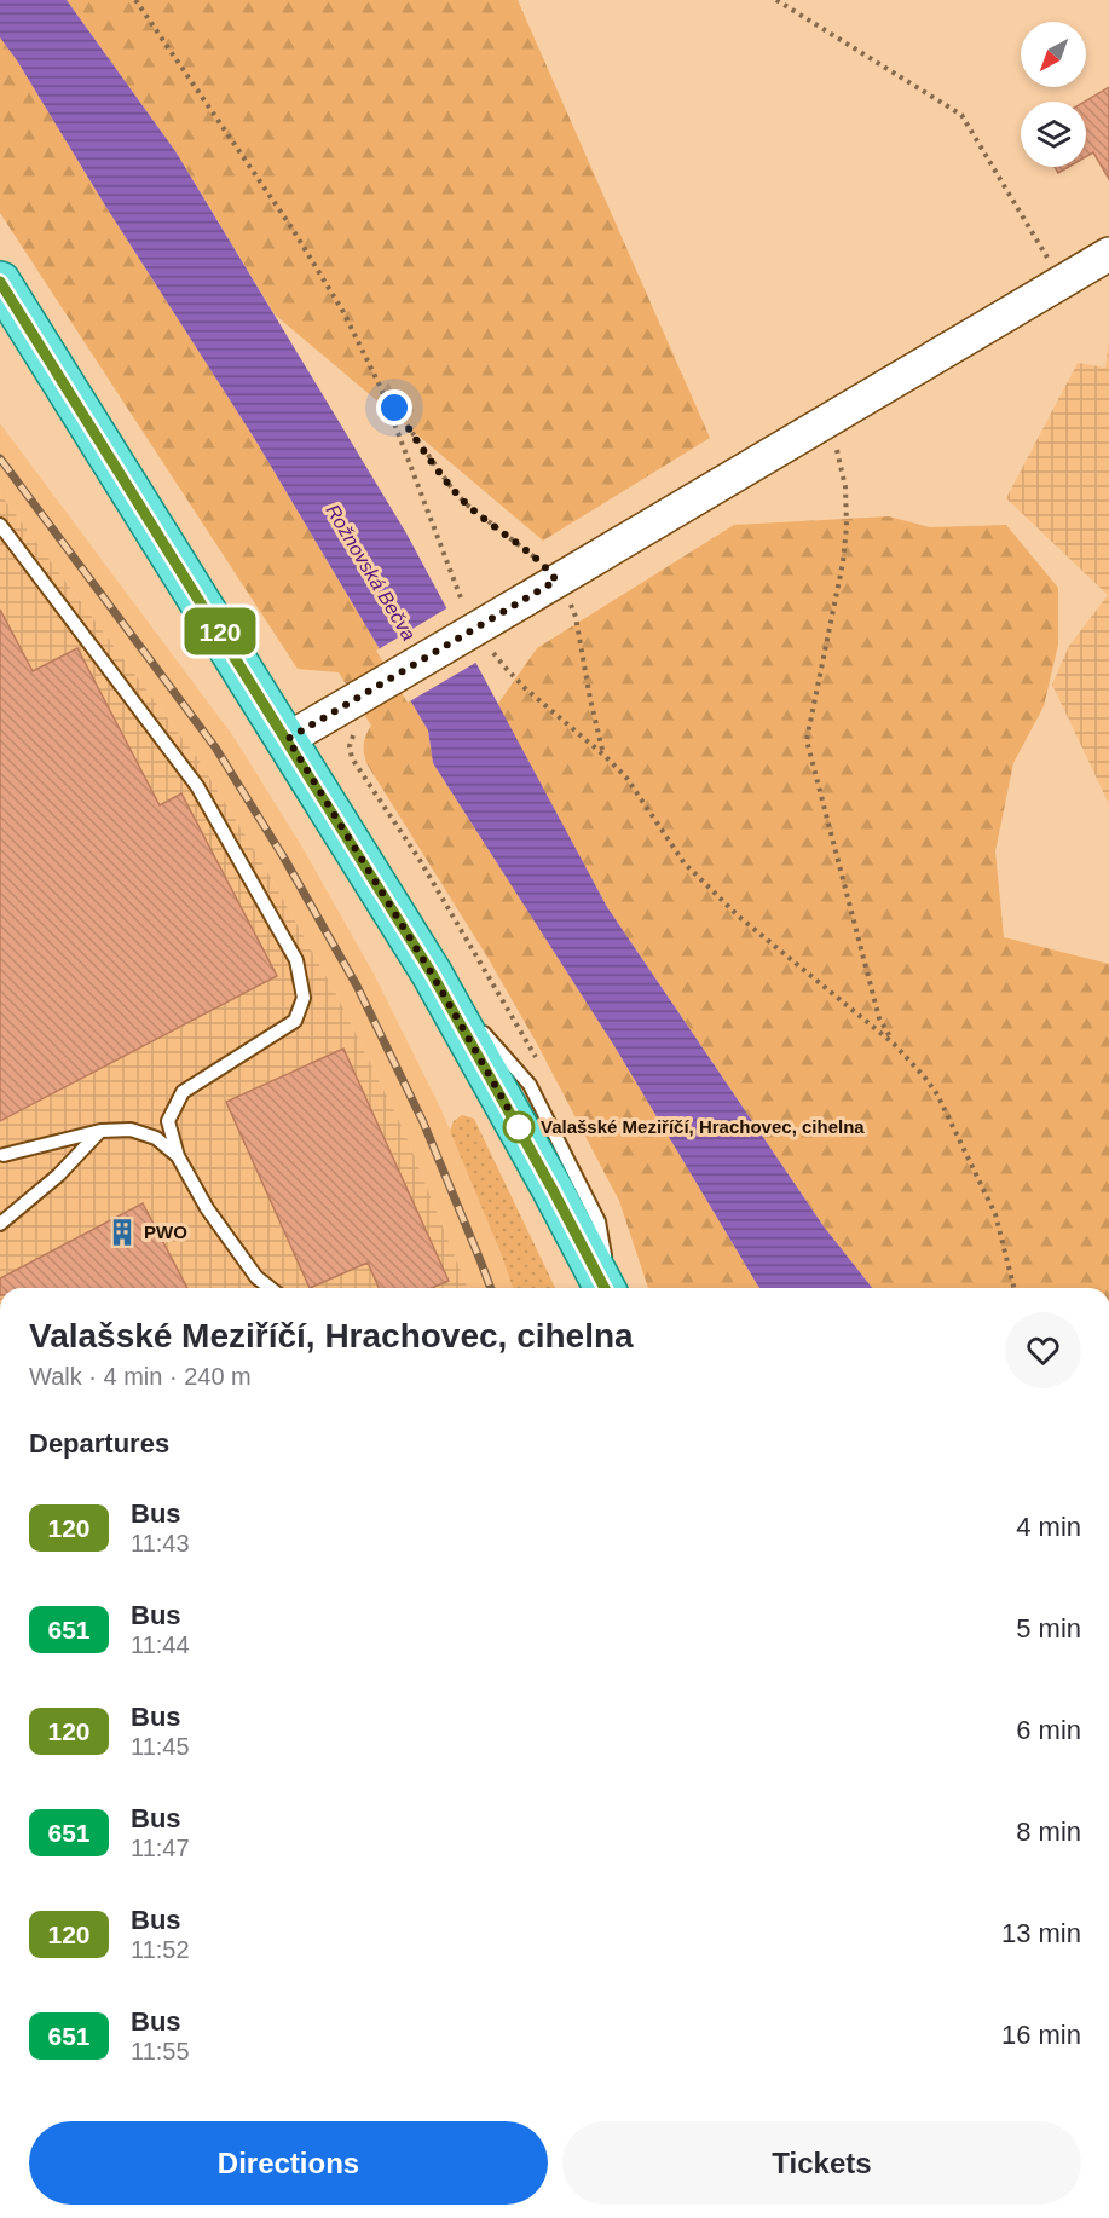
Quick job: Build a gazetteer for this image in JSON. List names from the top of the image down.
{
  "water": ["Rožnovská Bečva"],
  "places": {
    "other": ["Valašské Meziříčí, Hrachovec, cihelna"],
    "building": ["PWO"]
  },
  "lines": ["bus line 120"],
  "north": "bottom left",
  "page": {
    "on_map": "120",
    "heading": [
      ["Valašské Meziříčí, Hrachovec, cihelna", "Walk · 4 min · 240 m"],
      "Departures"
    ],
    "list": [
      {
        "mark": "120",
        "name": "Bus",
        "note": "11:43",
        "value": "4 min"
      },
      {
        "mark": "651",
        "name": "Bus",
        "note": "11:44",
        "value": "5 min"
      },
      {
        "mark": "120",
        "name": "Bus",
        "note": "11:45",
        "value": "6 min"
      },
      {
        "mark": "651",
        "name": "Bus",
        "note": "11:47",
        "value": "8 min"
      },
      {
        "mark": "120",
        "name": "Bus",
        "note": "11:52",
        "value": "13 min"
      },
      {
        "mark": "651",
        "name": "Bus",
        "note": "11:55",
        "value": "16 min"
      }
    ],
    "buttons": ["Directions", "Tickets"]
  }
}
